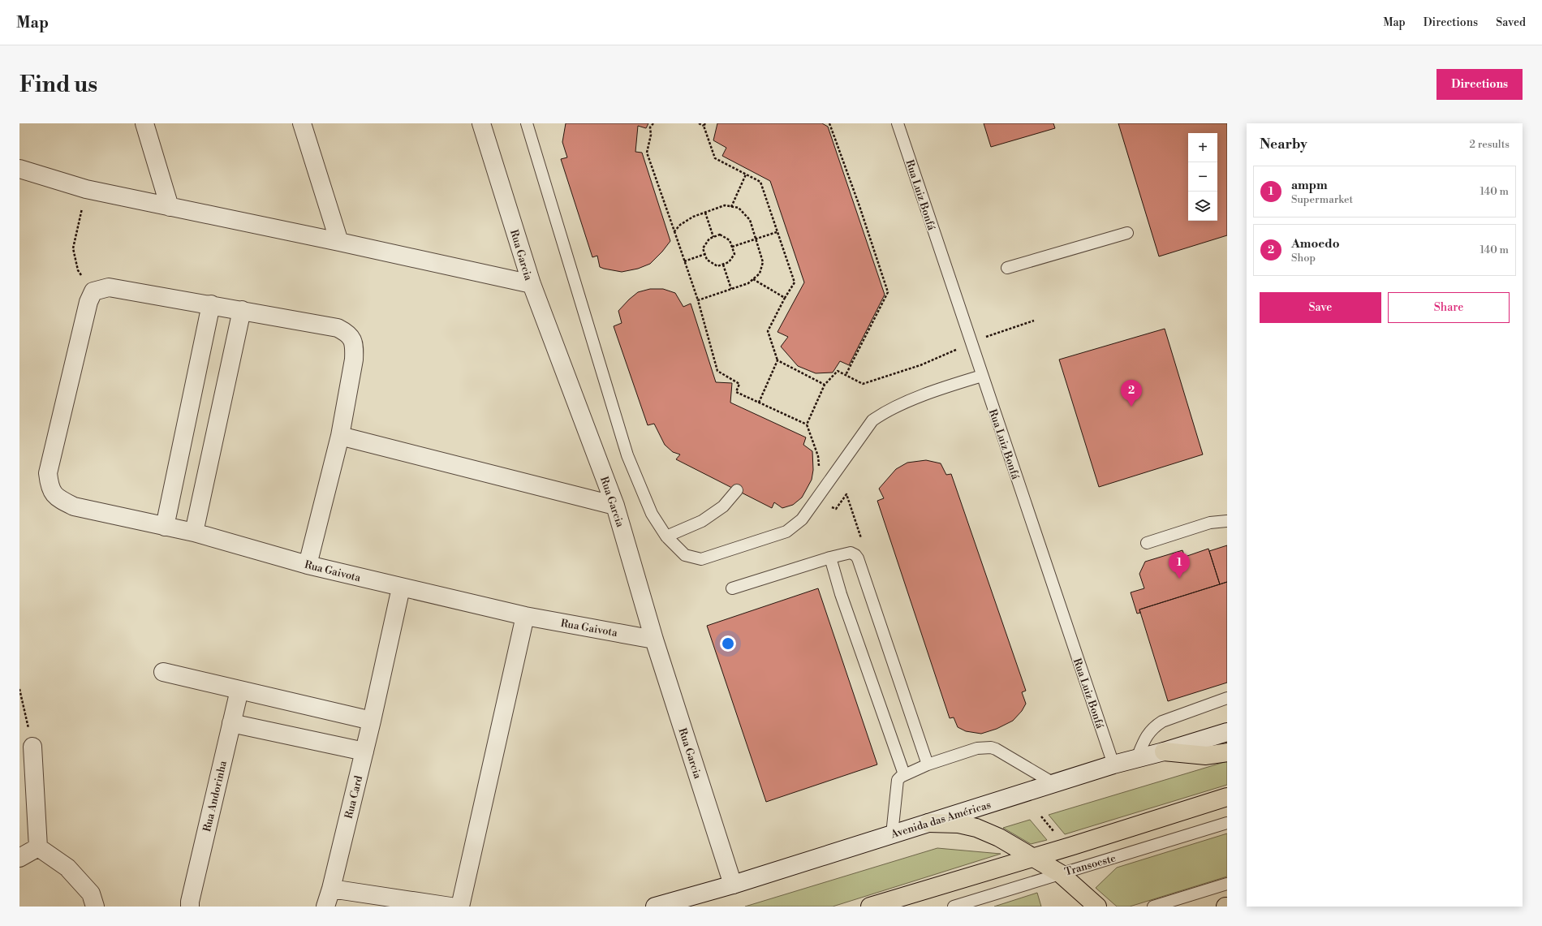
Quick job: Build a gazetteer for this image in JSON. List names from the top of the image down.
{
  "streets": {
    "street": [
      "Rua Garcia",
      "Rua Gaivota",
      "Rua Andorinha",
      "Rua Card",
      "Avenida das Américas"
    ],
    "lane": ["Rua Luiz Bonfá", "Transoeste"]
  },
  "crossings": [
    ["Rua Luiz Bonfá", "Avenida das Américas"],
    ["Rua Garcia", "Rua Gaivota"],
    ["Rua Garcia", "Avenida das Américas"],
    ["Rua Gaivota", "Rua Card"]
  ],
  "page": {
    "header": "Map",
    "nav": ["Map", "Directions", "Saved"],
    "buttons": [
      "Directions",
      ["Save", "Share"]
    ],
    "title": "Find us",
    "heading": ["Nearby", "2 results"],
    "map_buttons": ["+", "−"],
    "list": [
      {
        "mark": "1",
        "name": "ampm",
        "note": "Supermarket",
        "value": "140 m"
      },
      {
        "mark": "2",
        "name": "Amoedo",
        "note": "Shop",
        "value": "140 m"
      }
    ],
    "pins": ["2", "1"]
  }
}
